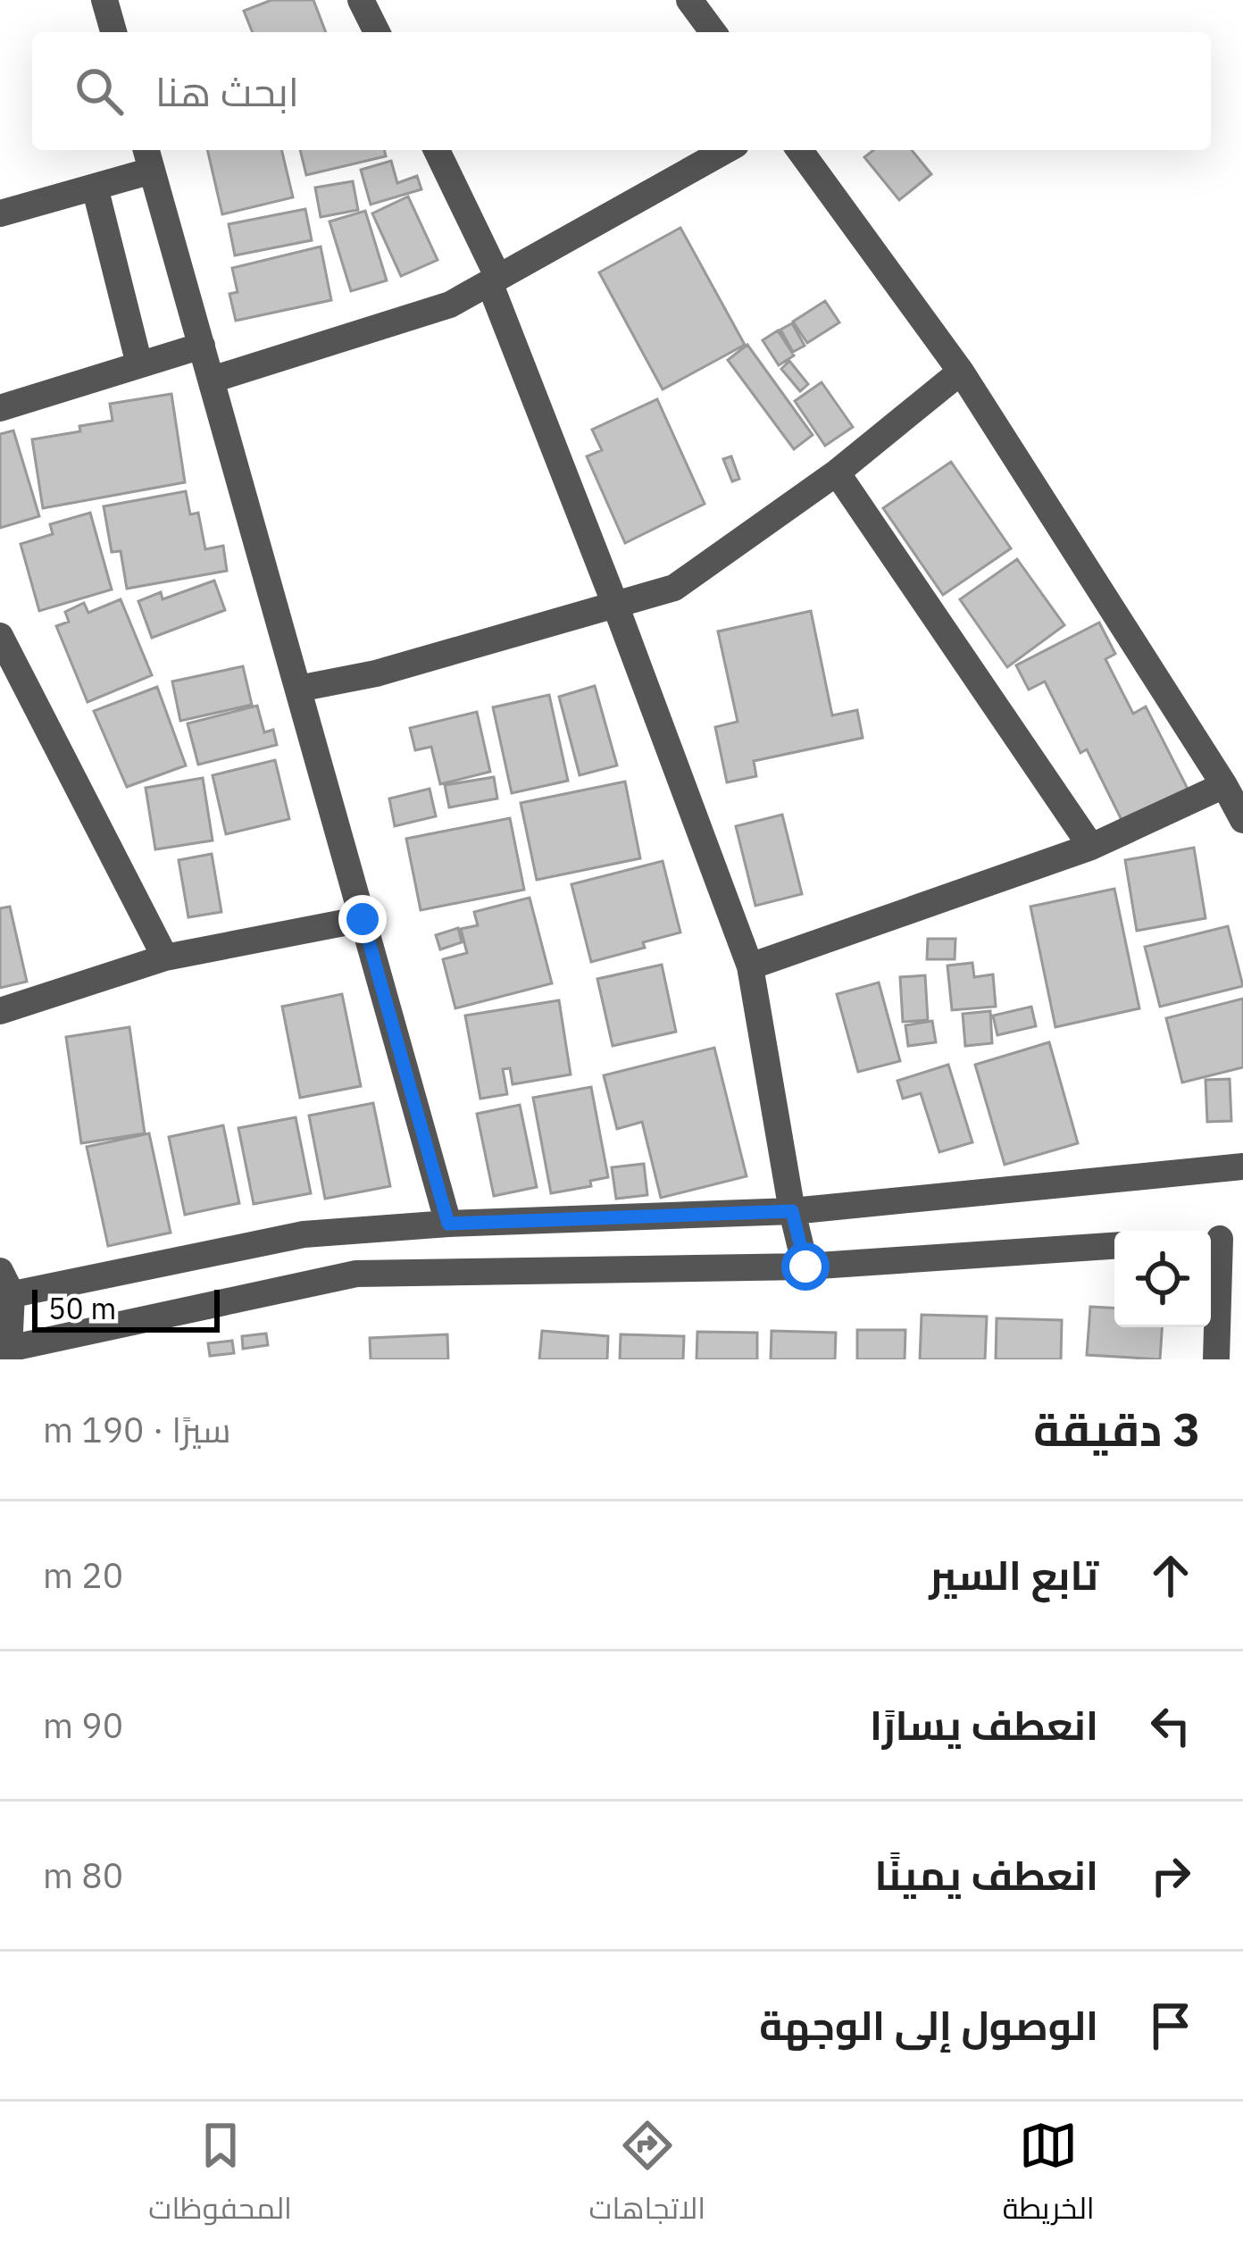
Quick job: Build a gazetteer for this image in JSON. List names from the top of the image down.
{
  "scale_bar": "50 m",
  "page": {
    "search": "ابحث هنا",
    "scale": "50 m",
    "heading": ["3 دقيقة", "سيرًا · 190 m"],
    "list": [
      ["تابع السير", "20 m"],
      ["انعطف يسارًا", "90 m"],
      ["انعطف يمينًا", "80 m"],
      "الوصول إلى الوجهة"
    ],
    "nav": ["الخريطة", "الاتجاهات", "المحفوظات"]
  }
}
